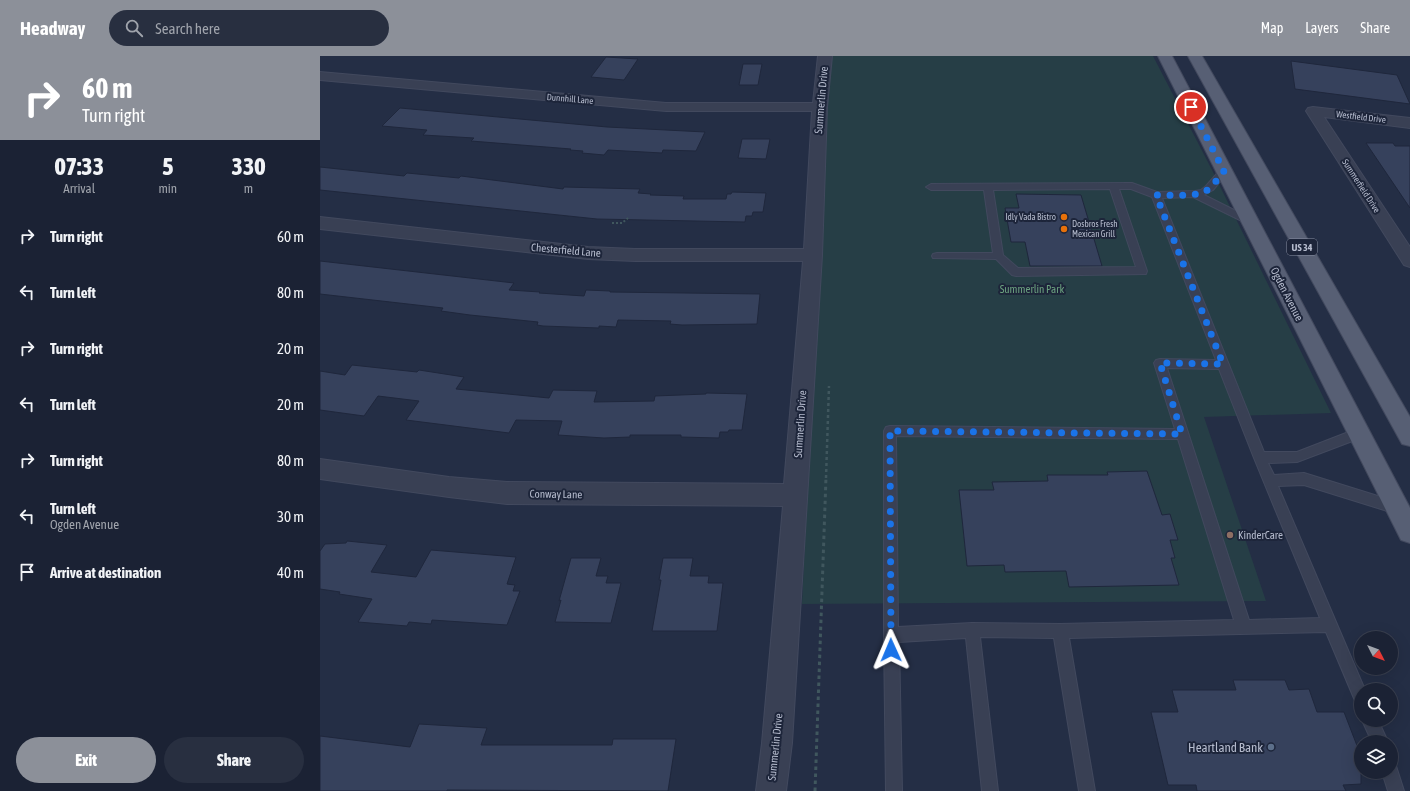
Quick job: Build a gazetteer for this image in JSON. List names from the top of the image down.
{
  "streets": {
    "main road": ["US 34", "Ogden Avenue"],
    "street": [
      "Dunnhill Lane",
      "Summerlin Drive",
      "Westfield Drive",
      "Summerfield Drive",
      "Chesterfield Lane",
      "Conway Lane"
    ]
  },
  "crossings": [
    ["Dunnhill Lane", "Summerlin Drive"],
    ["Summerlin Drive", "Chesterfield Lane"],
    ["Summerlin Drive", "Conway Lane"],
    ["Westfield Drive", "Summerfield Drive"]
  ],
  "parks": ["Summerlin Park"],
  "places": [
    "Idly Vada Bistro",
    "Dosbros Fresh Mexican Grill",
    "KinderCare",
    "Heartland Bank"
  ],
  "north": "bottom right",
  "page": {
    "header": "Headway",
    "search": "Search here",
    "nav": ["Map", "Layers", "Share"],
    "turn": ["60 m", "Turn right"],
    "eta": [
      "07:33",
      "Arrival",
      "5",
      "min",
      "330",
      "m"
    ],
    "list": [
      {
        "name": "Turn right",
        "value": "60 m"
      },
      {
        "name": "Turn left",
        "value": "80 m"
      },
      {
        "name": "Turn right",
        "value": "20 m"
      },
      {
        "name": "Turn left",
        "value": "20 m"
      },
      {
        "name": "Turn right",
        "value": "80 m"
      },
      {
        "name": "Turn left",
        "note": "Ogden Avenue",
        "value": "30 m"
      },
      {
        "name": "Arrive at destination",
        "value": "40 m"
      }
    ],
    "buttons": ["Exit", "Share"]
  }
}
